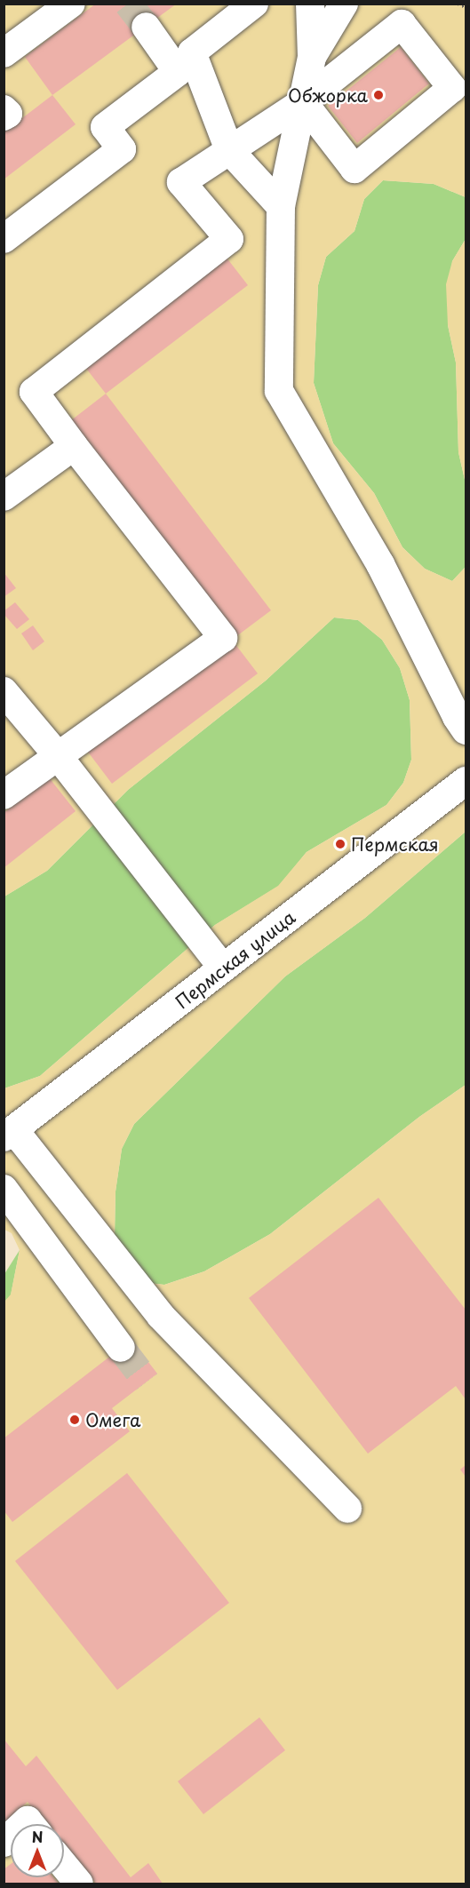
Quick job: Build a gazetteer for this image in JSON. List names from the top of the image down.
{
  "streets": {
    "street": ["Пермская улица"]
  },
  "places": ["Обжорка", "Пермская", "Омега"],
  "north": "top"
}
